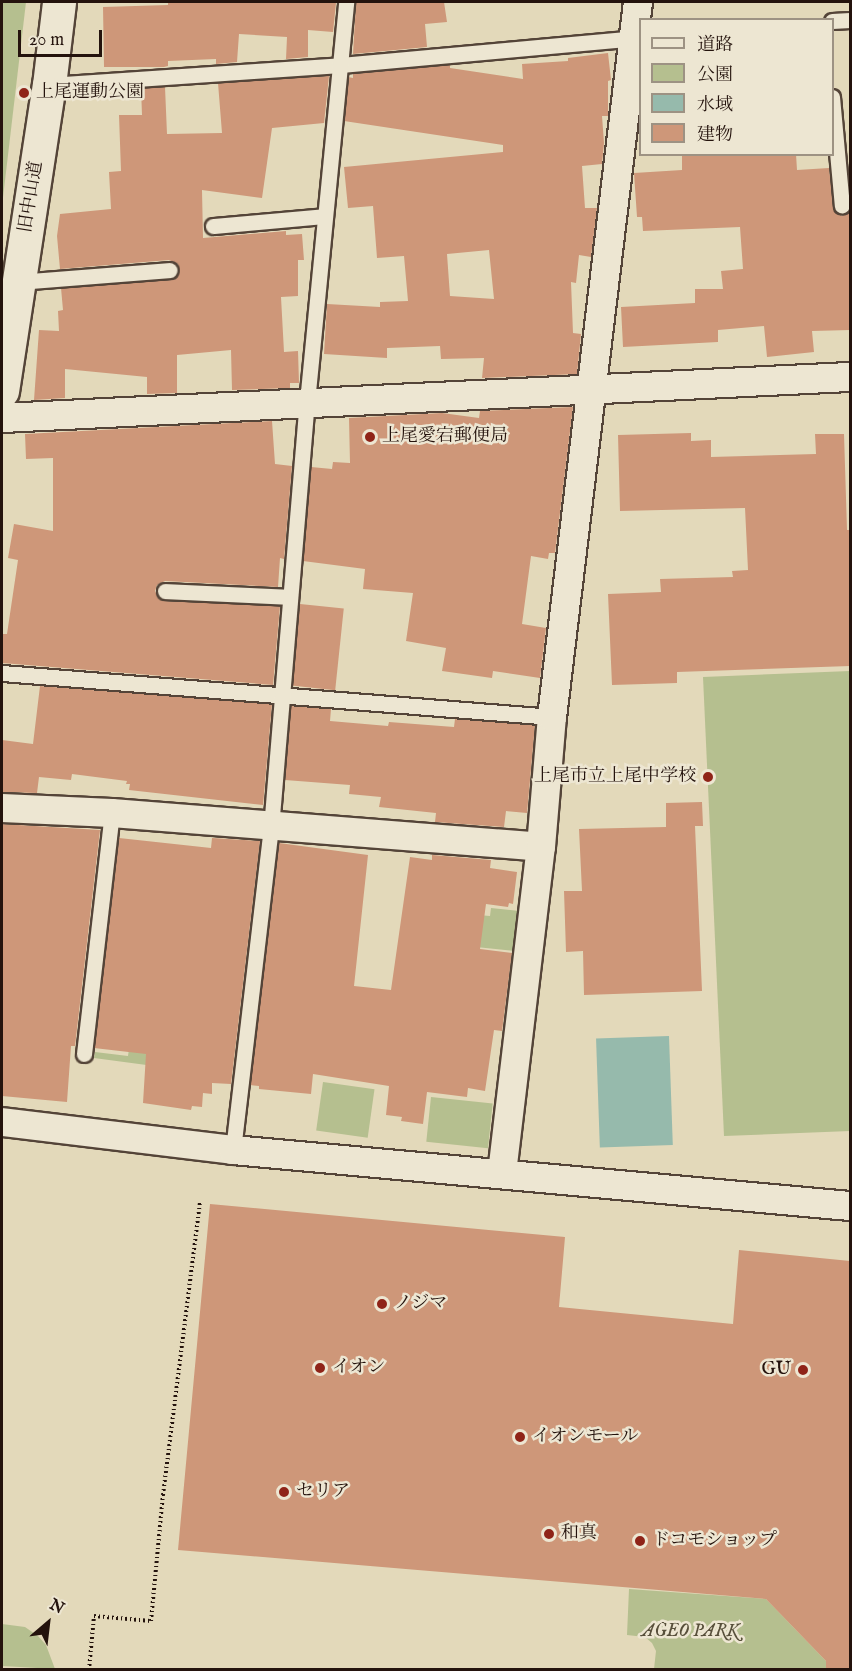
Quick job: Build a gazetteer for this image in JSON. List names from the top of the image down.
{
  "streets": {
    "main road": ["旧中山道"]
  },
  "parks": ["AGEO PARK"],
  "places": [
    "上尾運動公園",
    "上尾愛宕郵便局",
    "上尾市立上尾中学校",
    "ノジマ",
    "イオン",
    "GU",
    "イオンモール",
    "セリア",
    "和真",
    "ドコモショップ"
  ],
  "legend": [
    "道路",
    "公園",
    "水域",
    "建物"
  ],
  "scale_bar": "20 m",
  "north": "top right"
}
